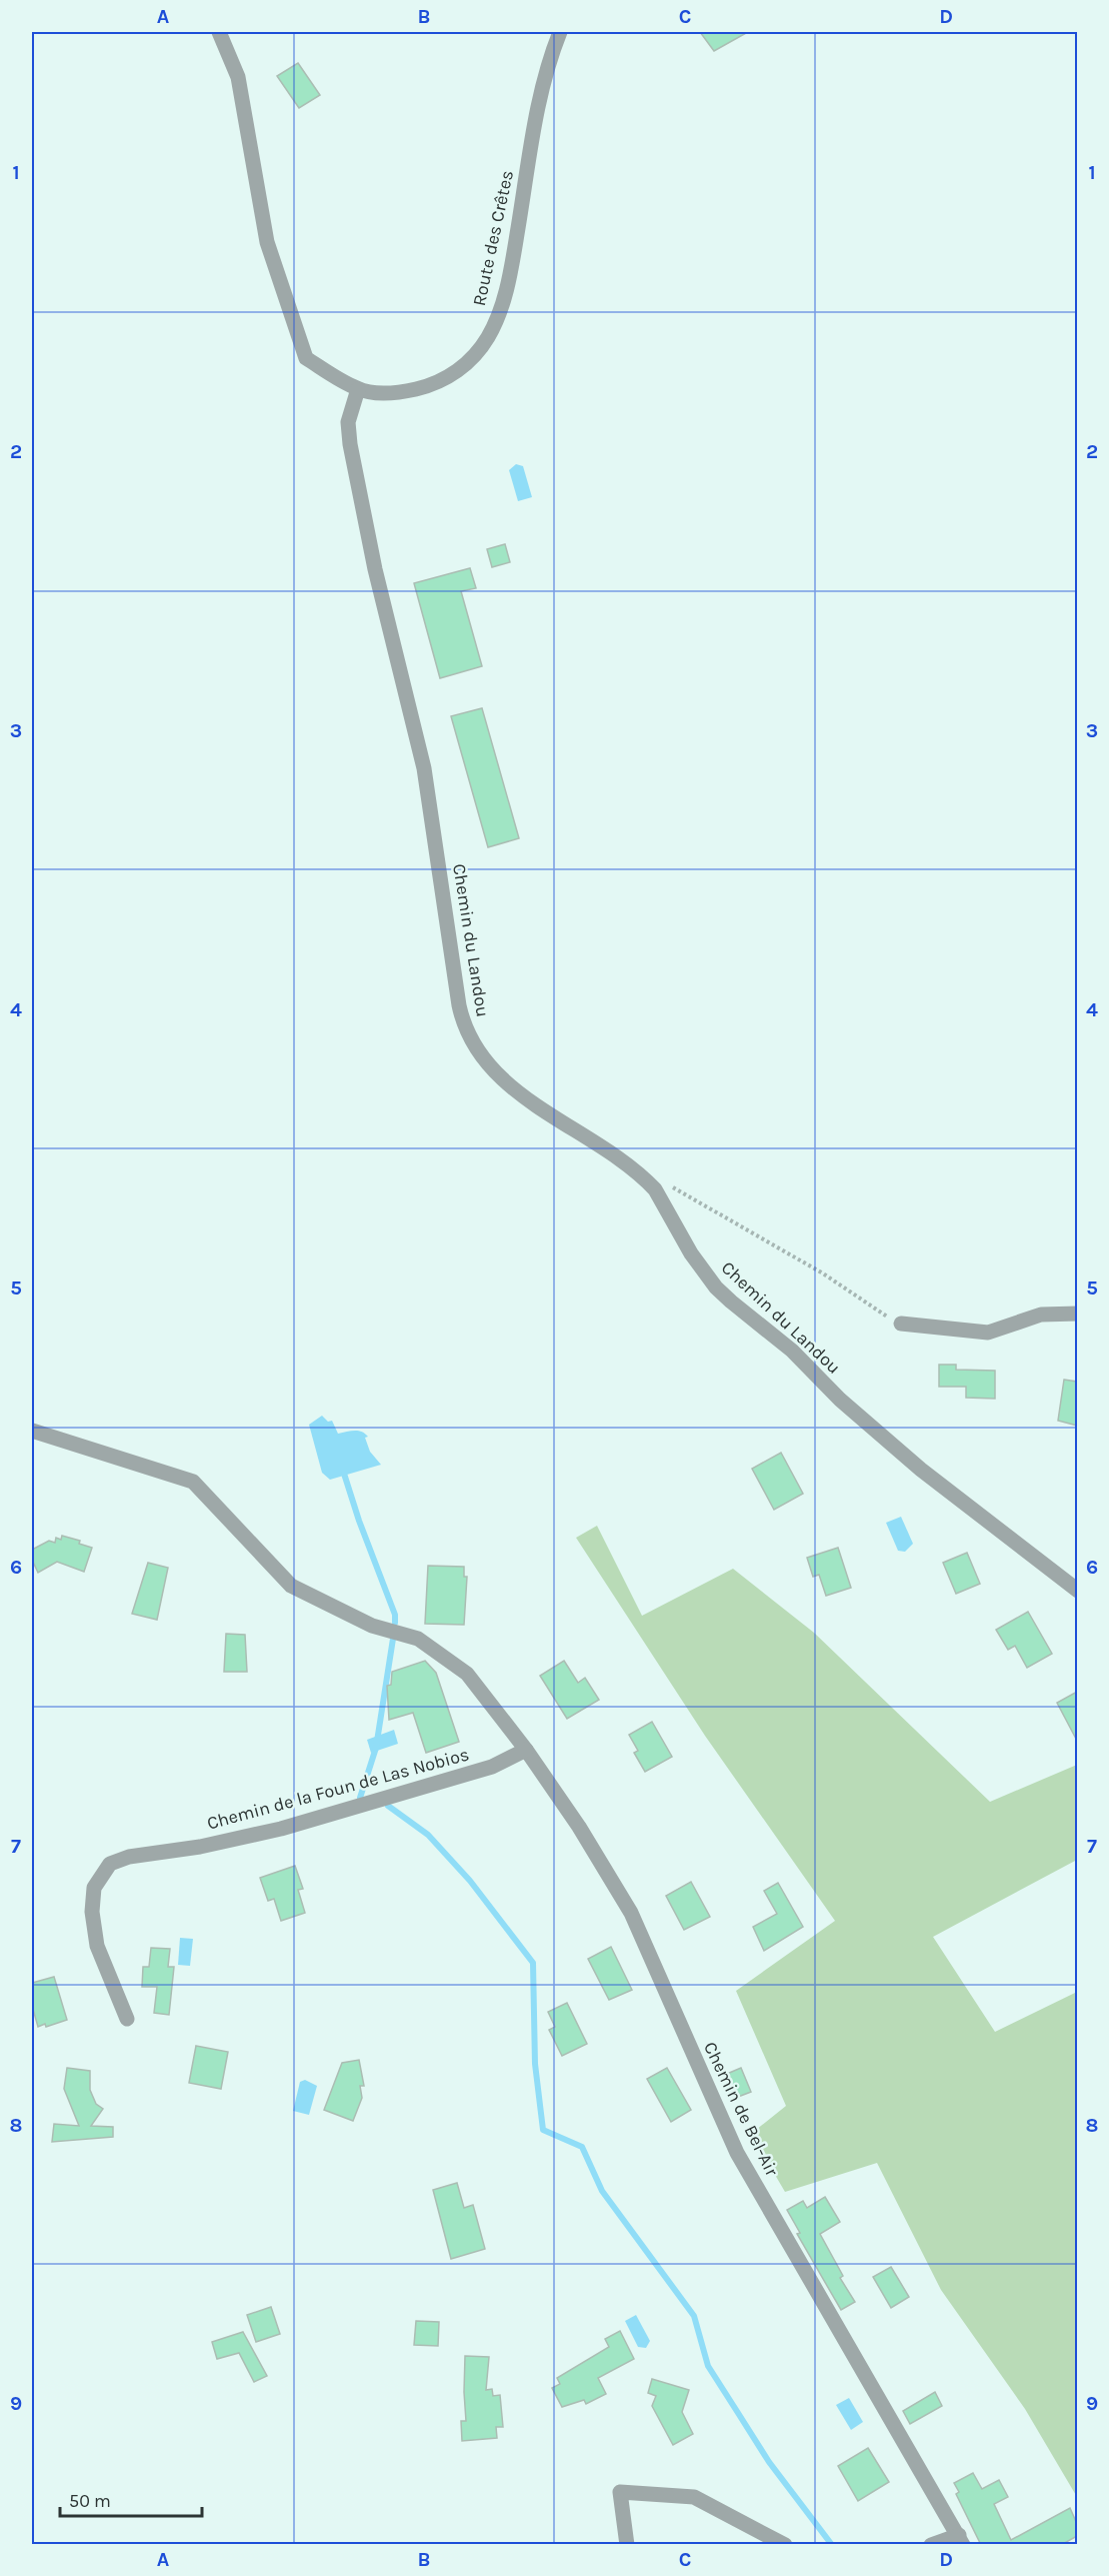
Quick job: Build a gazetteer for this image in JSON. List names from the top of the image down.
{
  "streets": {
    "street": [
      "Route des Crêtes",
      "Chemin du Landou",
      "Chemin de la Foun de Las Nobios",
      "Chemin de Bel-Air"
    ]
  },
  "crossings": [
    ["Route des Crêtes", "Chemin du Landou"],
    ["Chemin de la Foun de Las Nobios", "Chemin de Bel-Air"]
  ],
  "scale_bar": "50 m",
  "grid": {
    "columns": [
      "A",
      "B",
      "C",
      "D"
    ],
    "rows": [
      "1",
      "2",
      "3",
      "4",
      "5",
      "6",
      "7",
      "8",
      "9"
    ]
  }
}
